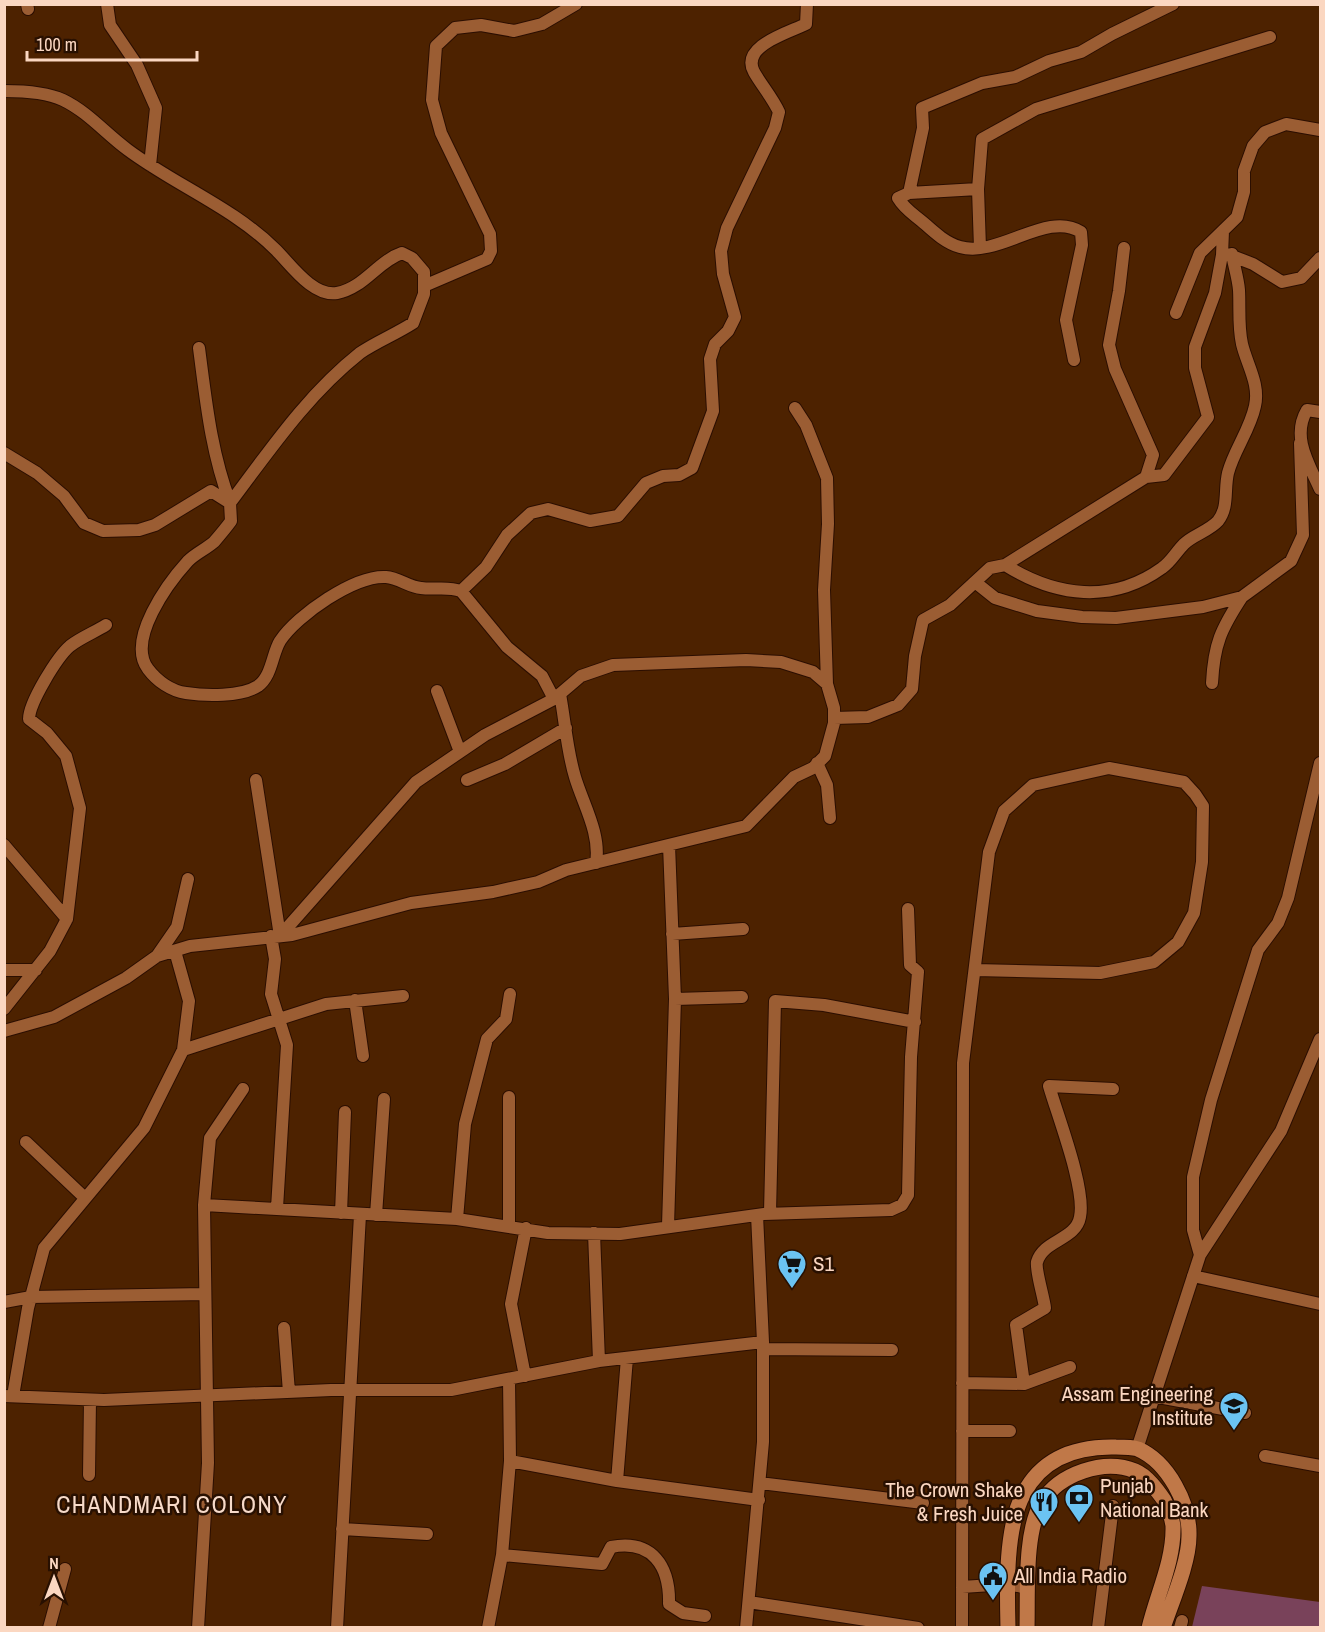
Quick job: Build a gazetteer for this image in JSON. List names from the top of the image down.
{
  "districts": ["CHANDMARI COLONY"],
  "places": {
    "supermarket": ["S1"],
    "school or university": ["Assam Engineering Institute"],
    "bank": ["Punjab National Bank"],
    "restaurant": ["The Crown Shake & Fresh Juice"],
    "public building": ["All India Radio"]
  },
  "scale_bar": "100 m",
  "north": "top"
}
